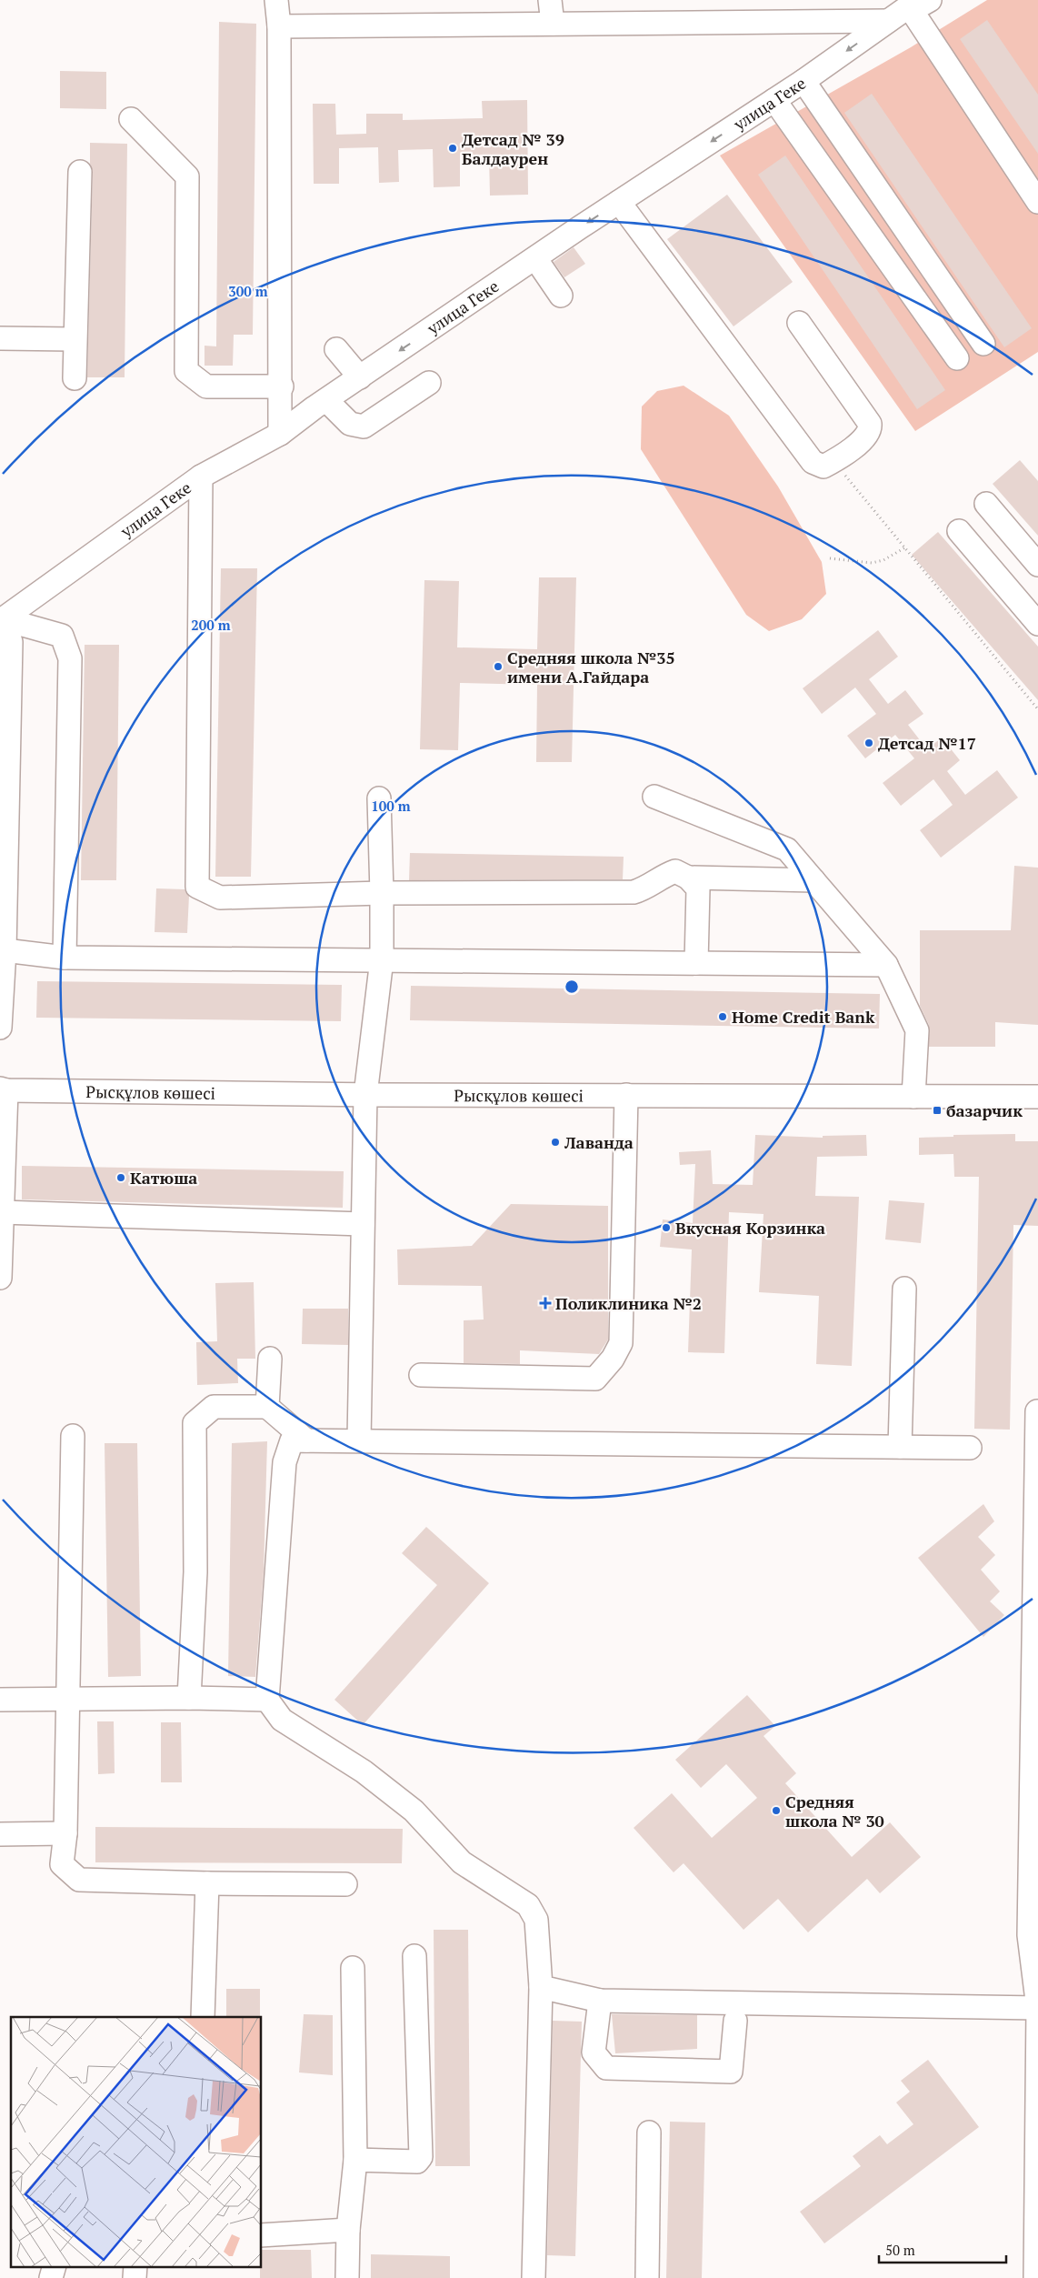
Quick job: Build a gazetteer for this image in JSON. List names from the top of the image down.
{
  "streets": {
    "street": ["улица Геке", "Рысқұлов көшесі"]
  },
  "one_way": ["улица Геке"],
  "places": {
    "other": [
      "Детсад № 39 Балдаурен",
      "Средняя школа №35 имени А.Гайдара",
      "Детсад №17",
      "Home Credit Bank",
      "Лаванда",
      "Катюша",
      "Вкусная Корзинка",
      "Средняя школа № 30"
    ],
    "transit": ["базарчик"],
    "health": ["Поликлиника №2"]
  },
  "scale_bar": "50 m",
  "rings": ["300 m", "200 m", "100 m"]
}
